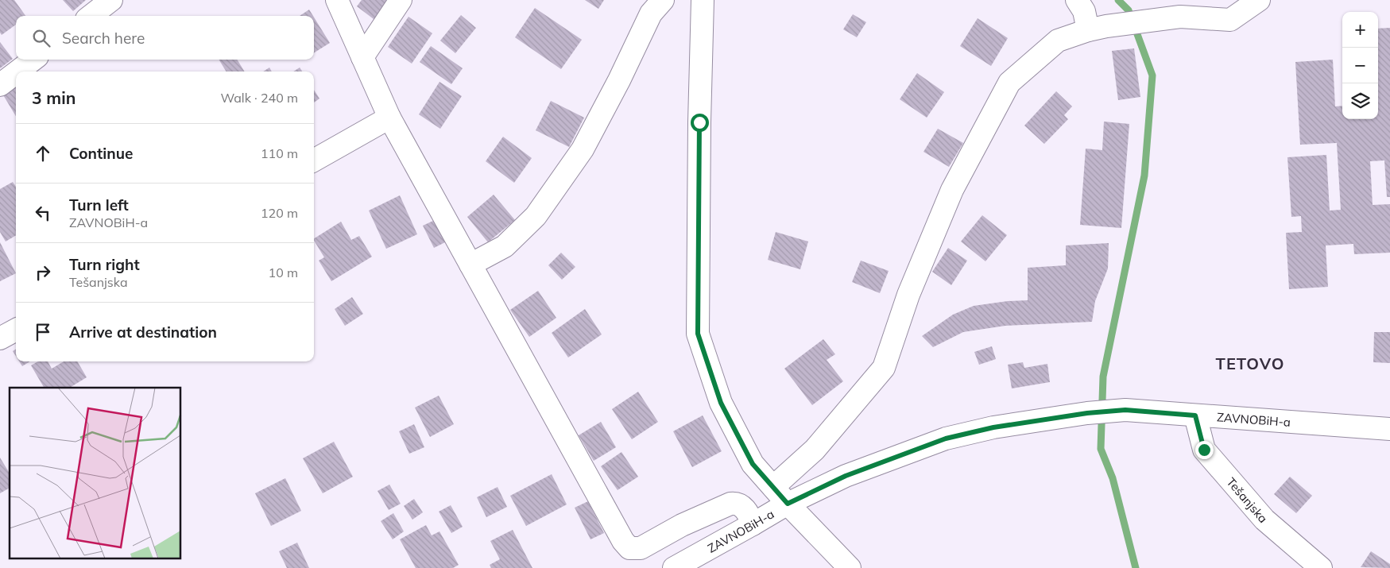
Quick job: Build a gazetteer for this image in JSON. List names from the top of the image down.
{
  "streets": {
    "street": ["ZAVNOBiH-a", "Tešanjska"]
  },
  "crossings": [
    ["ZAVNOBiH-a", "Tešanjska"]
  ],
  "districts": ["TETOVO"],
  "page": {
    "map_buttons": ["+", "−"],
    "search": "Search here",
    "heading": ["3 min", "Walk · 240 m"],
    "list": [
      ["Continue", "110 m"],
      ["Turn left", "ZAVNOBiH-a", "120 m"],
      ["Turn right", "Tešanjska", "10 m"],
      "Arrive at destination"
    ]
  }
}
